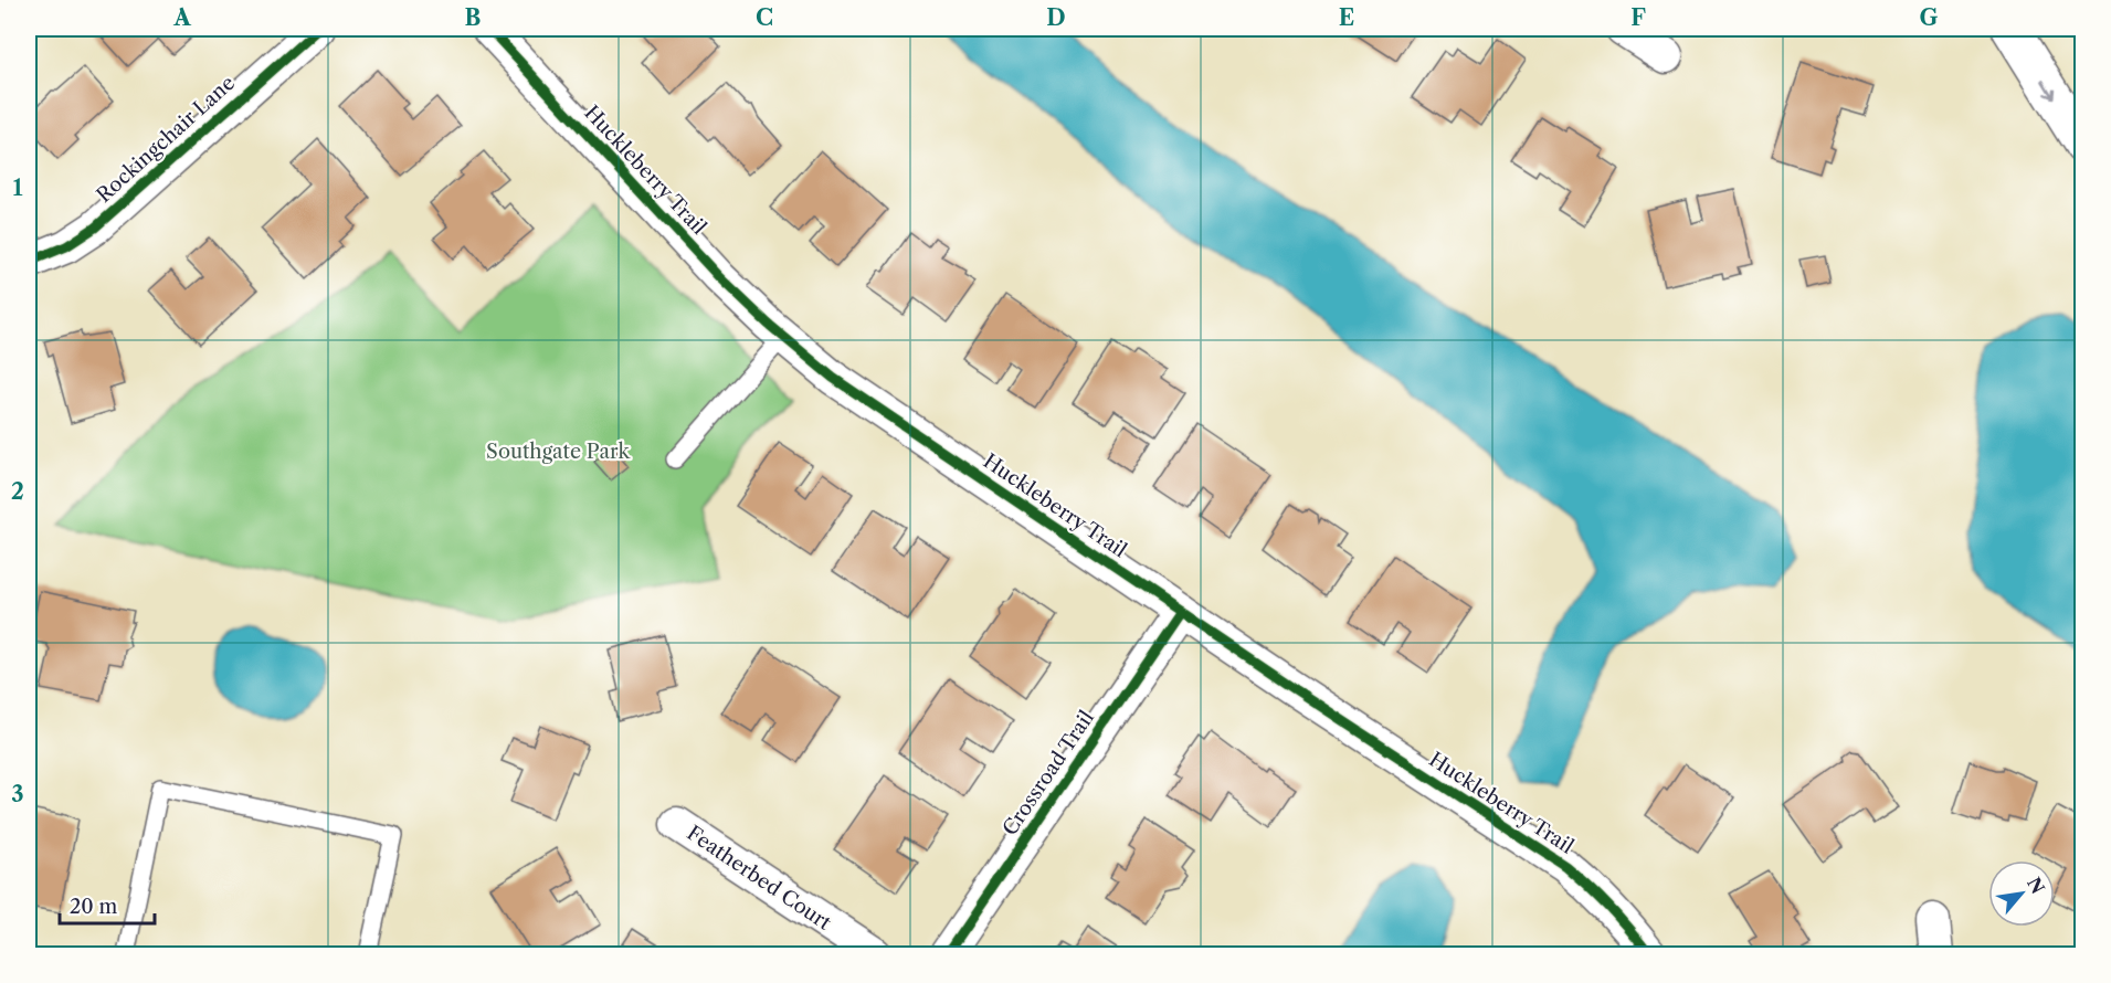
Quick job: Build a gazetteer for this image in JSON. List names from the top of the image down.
{
  "streets": {
    "street": [
      "Rockingchair Lane",
      "Huckleberry Trail",
      "Crossroad Trail",
      "Featherbed Court"
    ]
  },
  "crossings": [
    ["Huckleberry Trail", "Crossroad Trail"]
  ],
  "parks": ["Southgate Park"],
  "scale_bar": "20 m",
  "north": "top right",
  "grid": {
    "columns": [
      "A",
      "B",
      "C",
      "D",
      "E",
      "F",
      "G"
    ],
    "rows": ["1", "2", "3"]
  }
}
